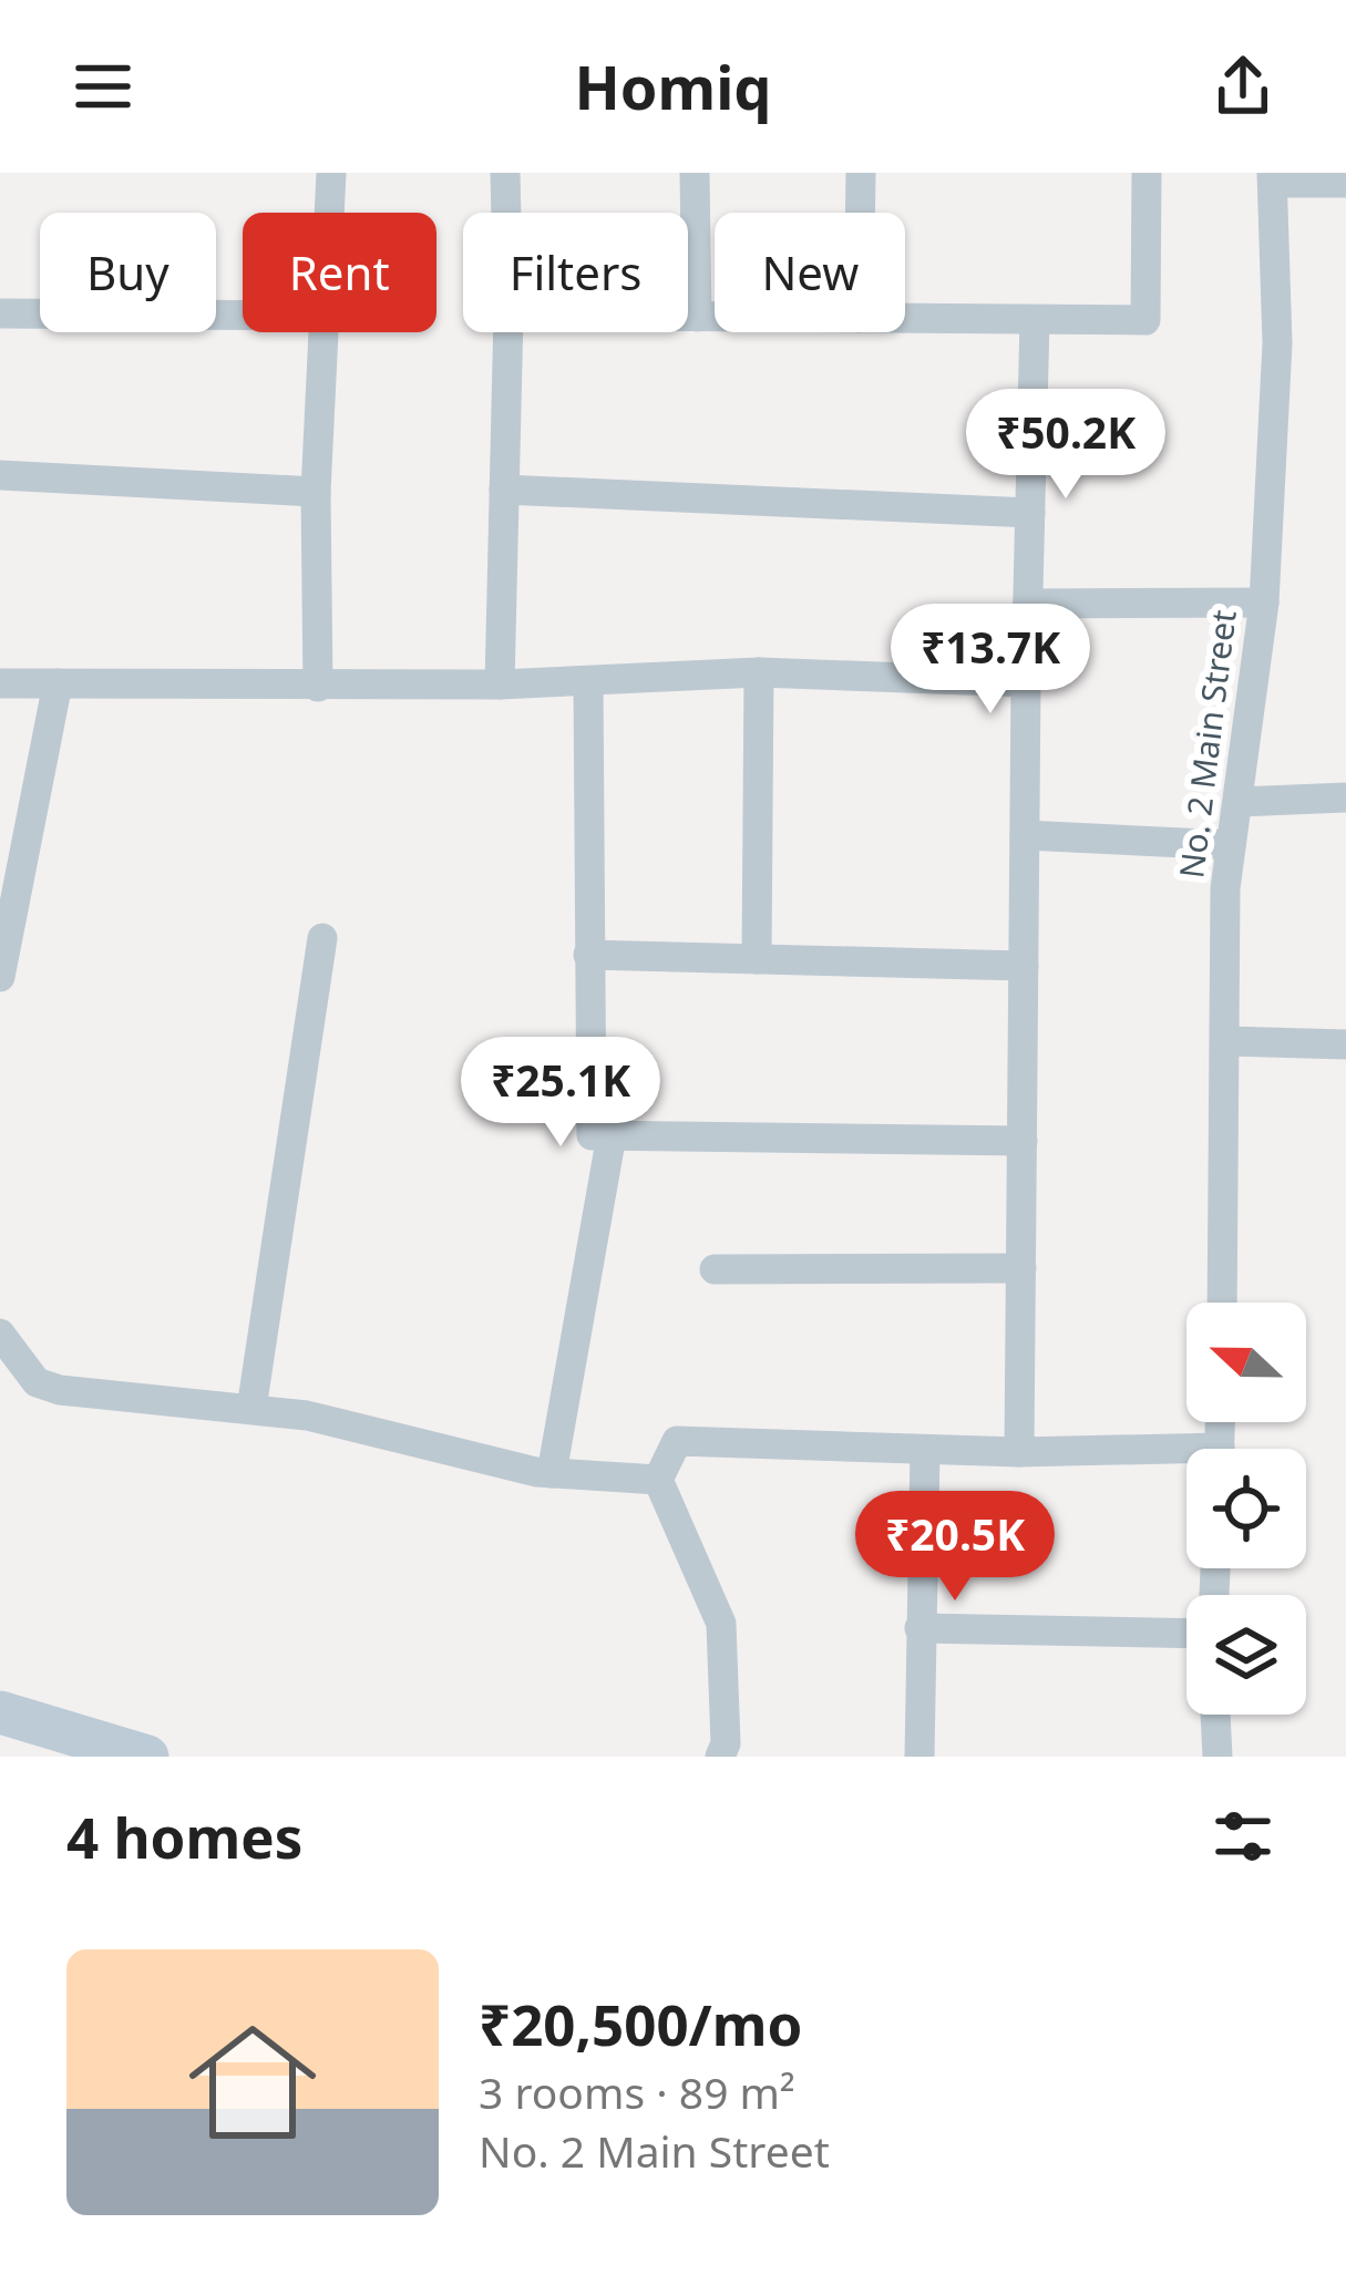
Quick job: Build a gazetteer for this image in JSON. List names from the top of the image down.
{
  "streets": {
    "street": ["No. 2 Main Street"]
  },
  "north": "left",
  "page": {
    "header": "Homiq",
    "chip": [
      "Buy",
      "Rent",
      "Filters",
      "New"
    ],
    "price": [
      "₹50.2K",
      "₹13.7K",
      "₹25.1K",
      "₹20.5K"
    ],
    "heading": "4 homes",
    "list": [
      {
        "name": "₹20,500/mo",
        "note": "3 rooms · 89 m² · No. 2 Main Street"
      }
    ]
  }
}
